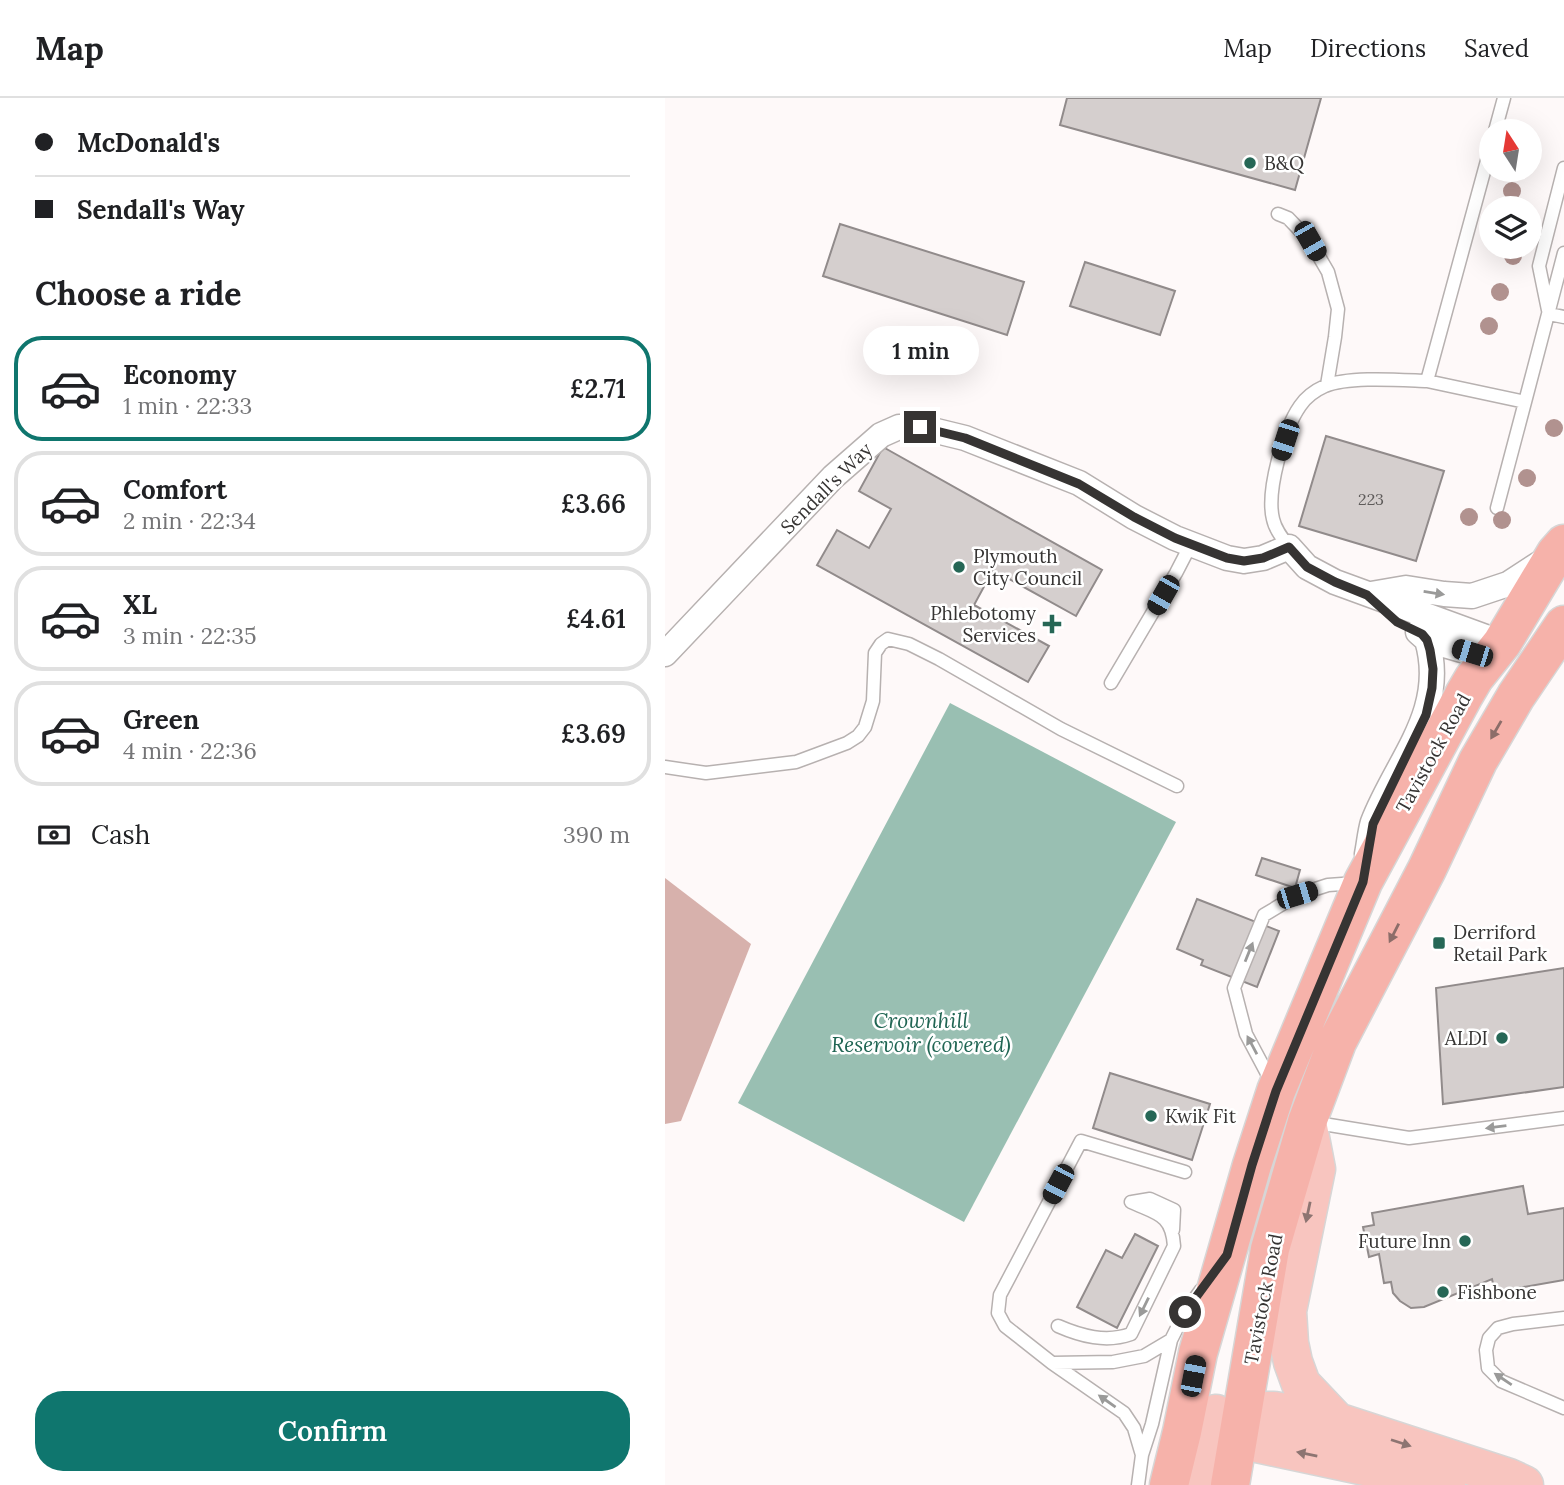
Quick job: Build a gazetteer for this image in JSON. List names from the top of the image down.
{
  "streets": {
    "highway": ["Tavistock Road"],
    "street": ["Sendall's Way"]
  },
  "water": ["Crownhill Reservoir (covered)"],
  "places": {
    "other": [
      "B&Q",
      "Plymouth City Council",
      "ALDI",
      "Kwik Fit",
      "Future Inn",
      "Fishbone"
    ],
    "health": ["Phlebotomy Services"],
    "transit": ["Derriford Retail Park"]
  },
  "house_numbers": ["223"],
  "north": "top",
  "page": {
    "header": "Map",
    "nav": ["Map", "Directions", "Saved"],
    "banner": ["McDonald's", "Sendall's Way"],
    "heading": "Choose a ride",
    "bubble": "1 min",
    "list": [
      {
        "name": "Economy",
        "note": "1 min · 22:33",
        "value": "£2.71"
      },
      {
        "name": "Comfort",
        "note": "2 min · 22:34",
        "value": "£3.66"
      },
      {
        "name": "XL",
        "note": "3 min · 22:35",
        "value": "£4.61"
      },
      {
        "name": "Green",
        "note": "4 min · 22:36",
        "value": "£3.69"
      }
    ],
    "pay": ["Cash", "390 m"],
    "buttons": "Confirm"
  }
}
